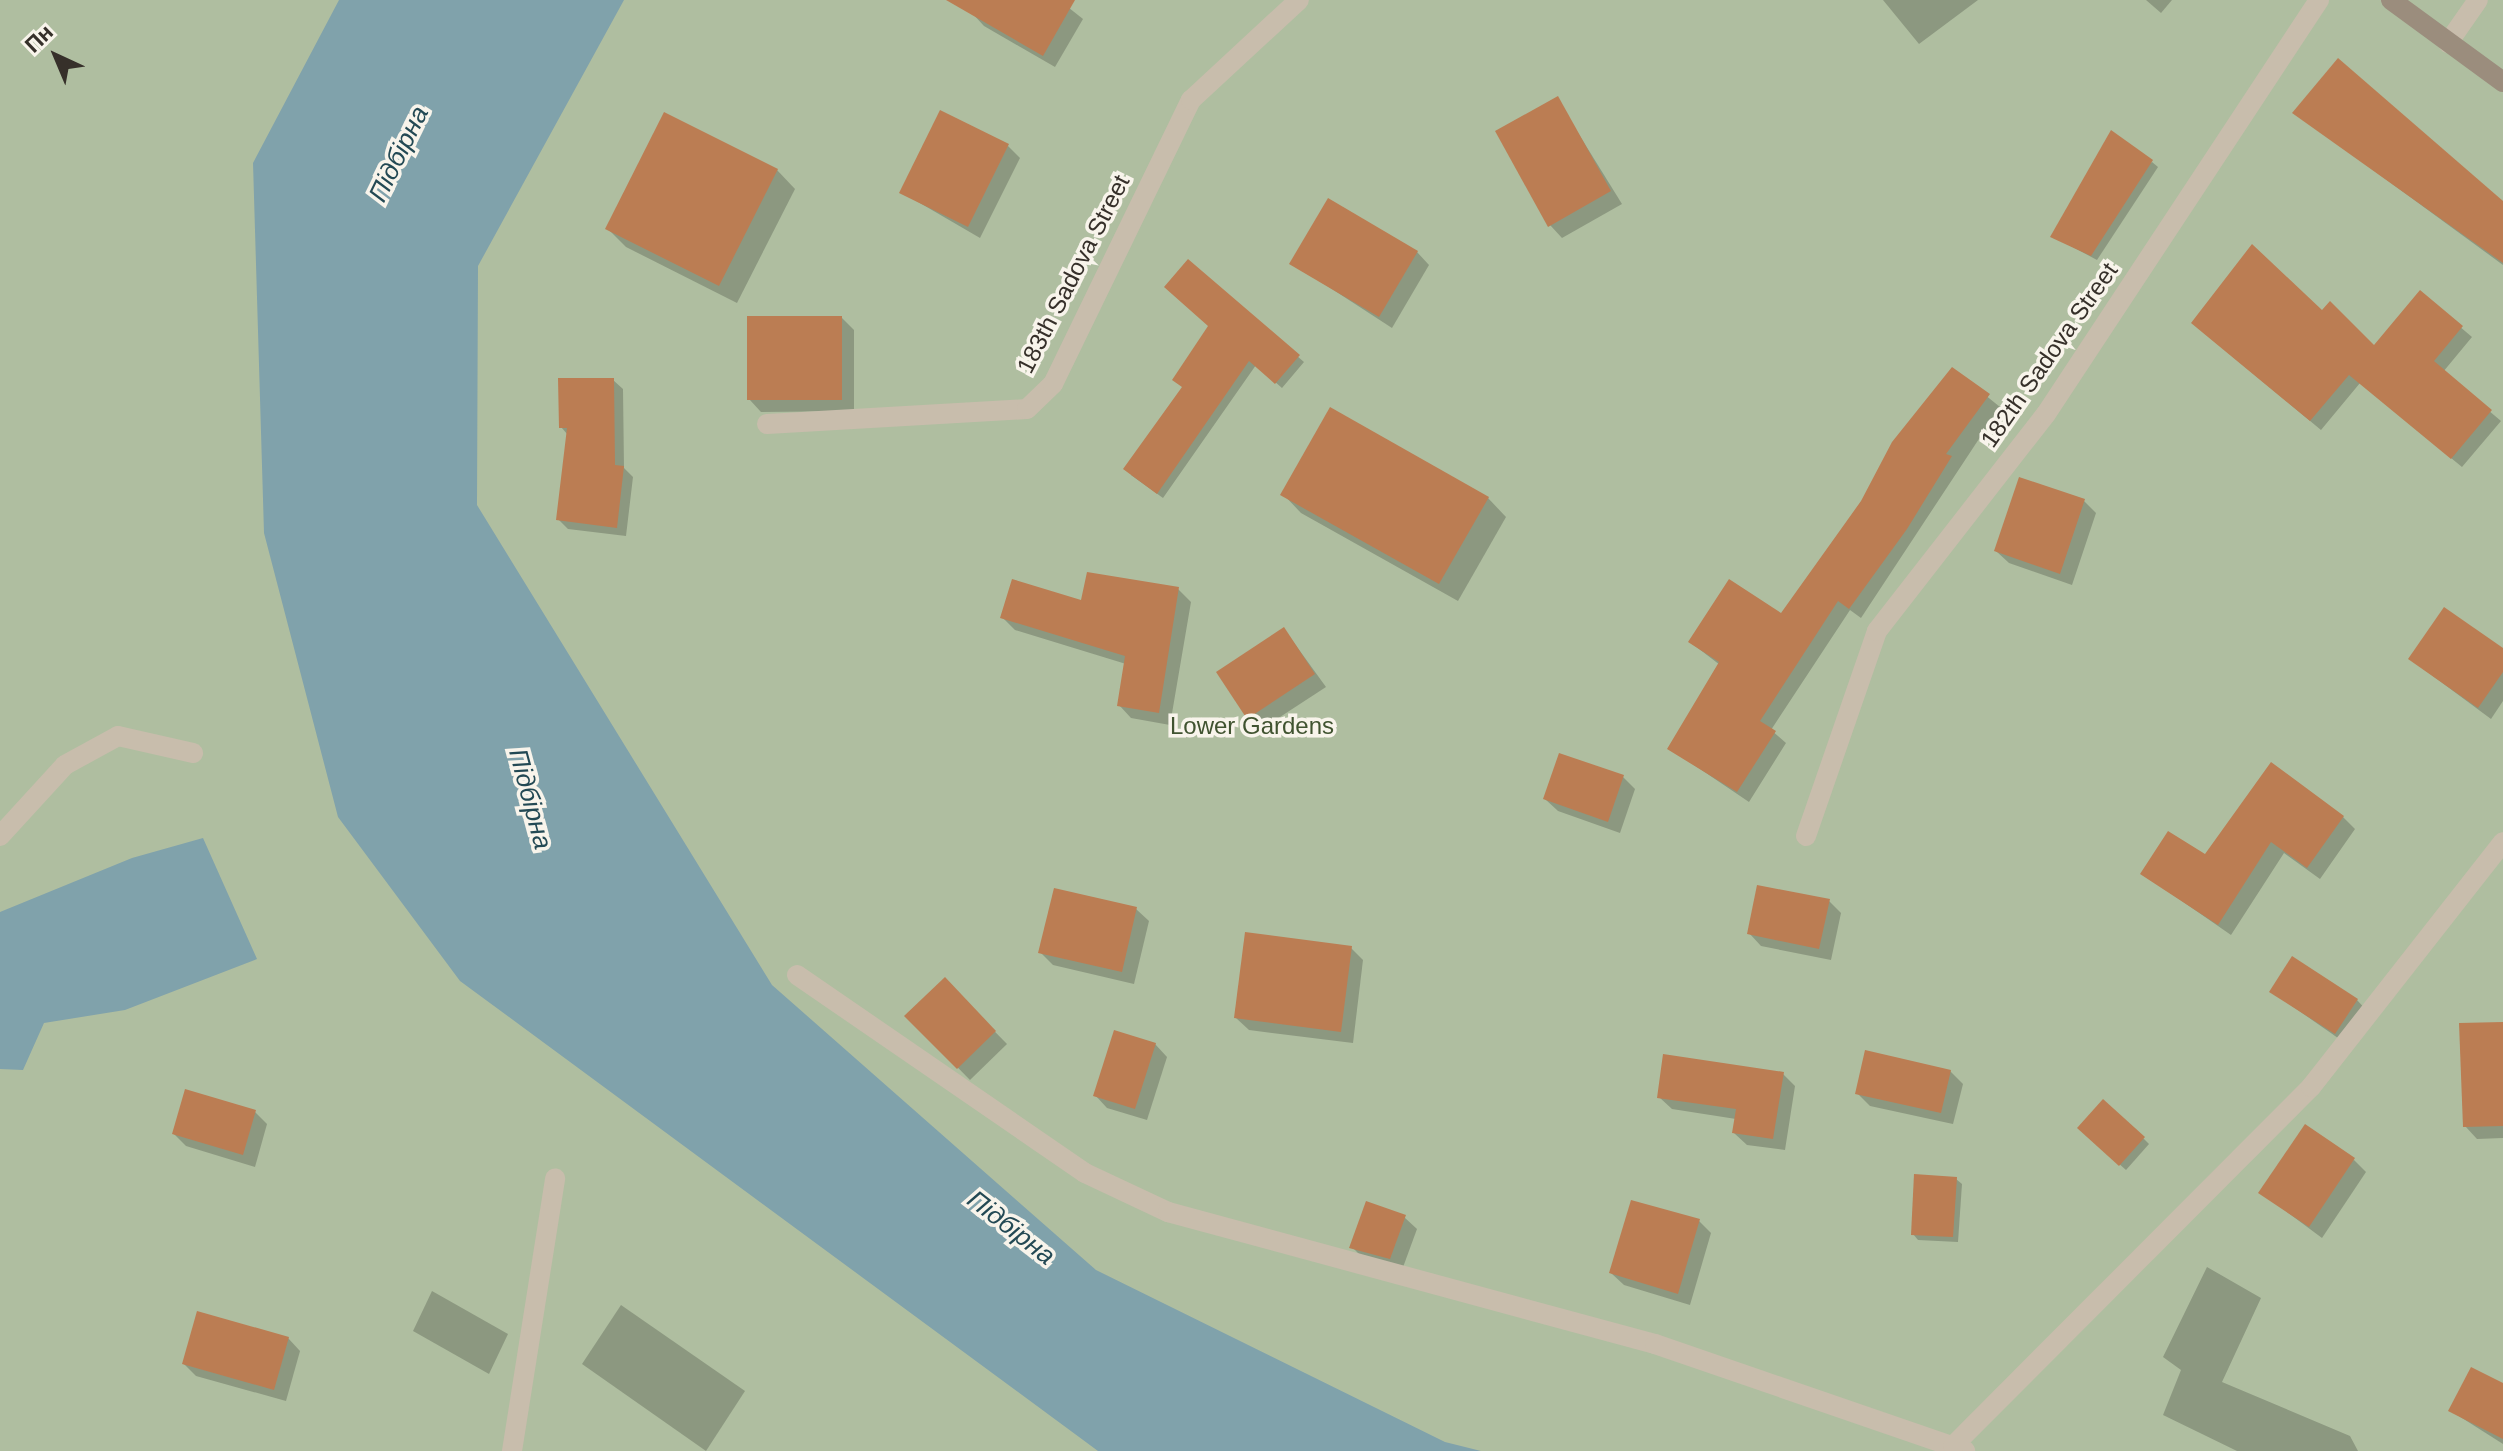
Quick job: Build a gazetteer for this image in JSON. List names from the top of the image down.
{
  "streets": {
    "street": ["183th Sadova Street", "182th Sadova Street"]
  },
  "water": ["Підбірна"],
  "parks": ["Lower Gardens"],
  "north": "top left"
}
